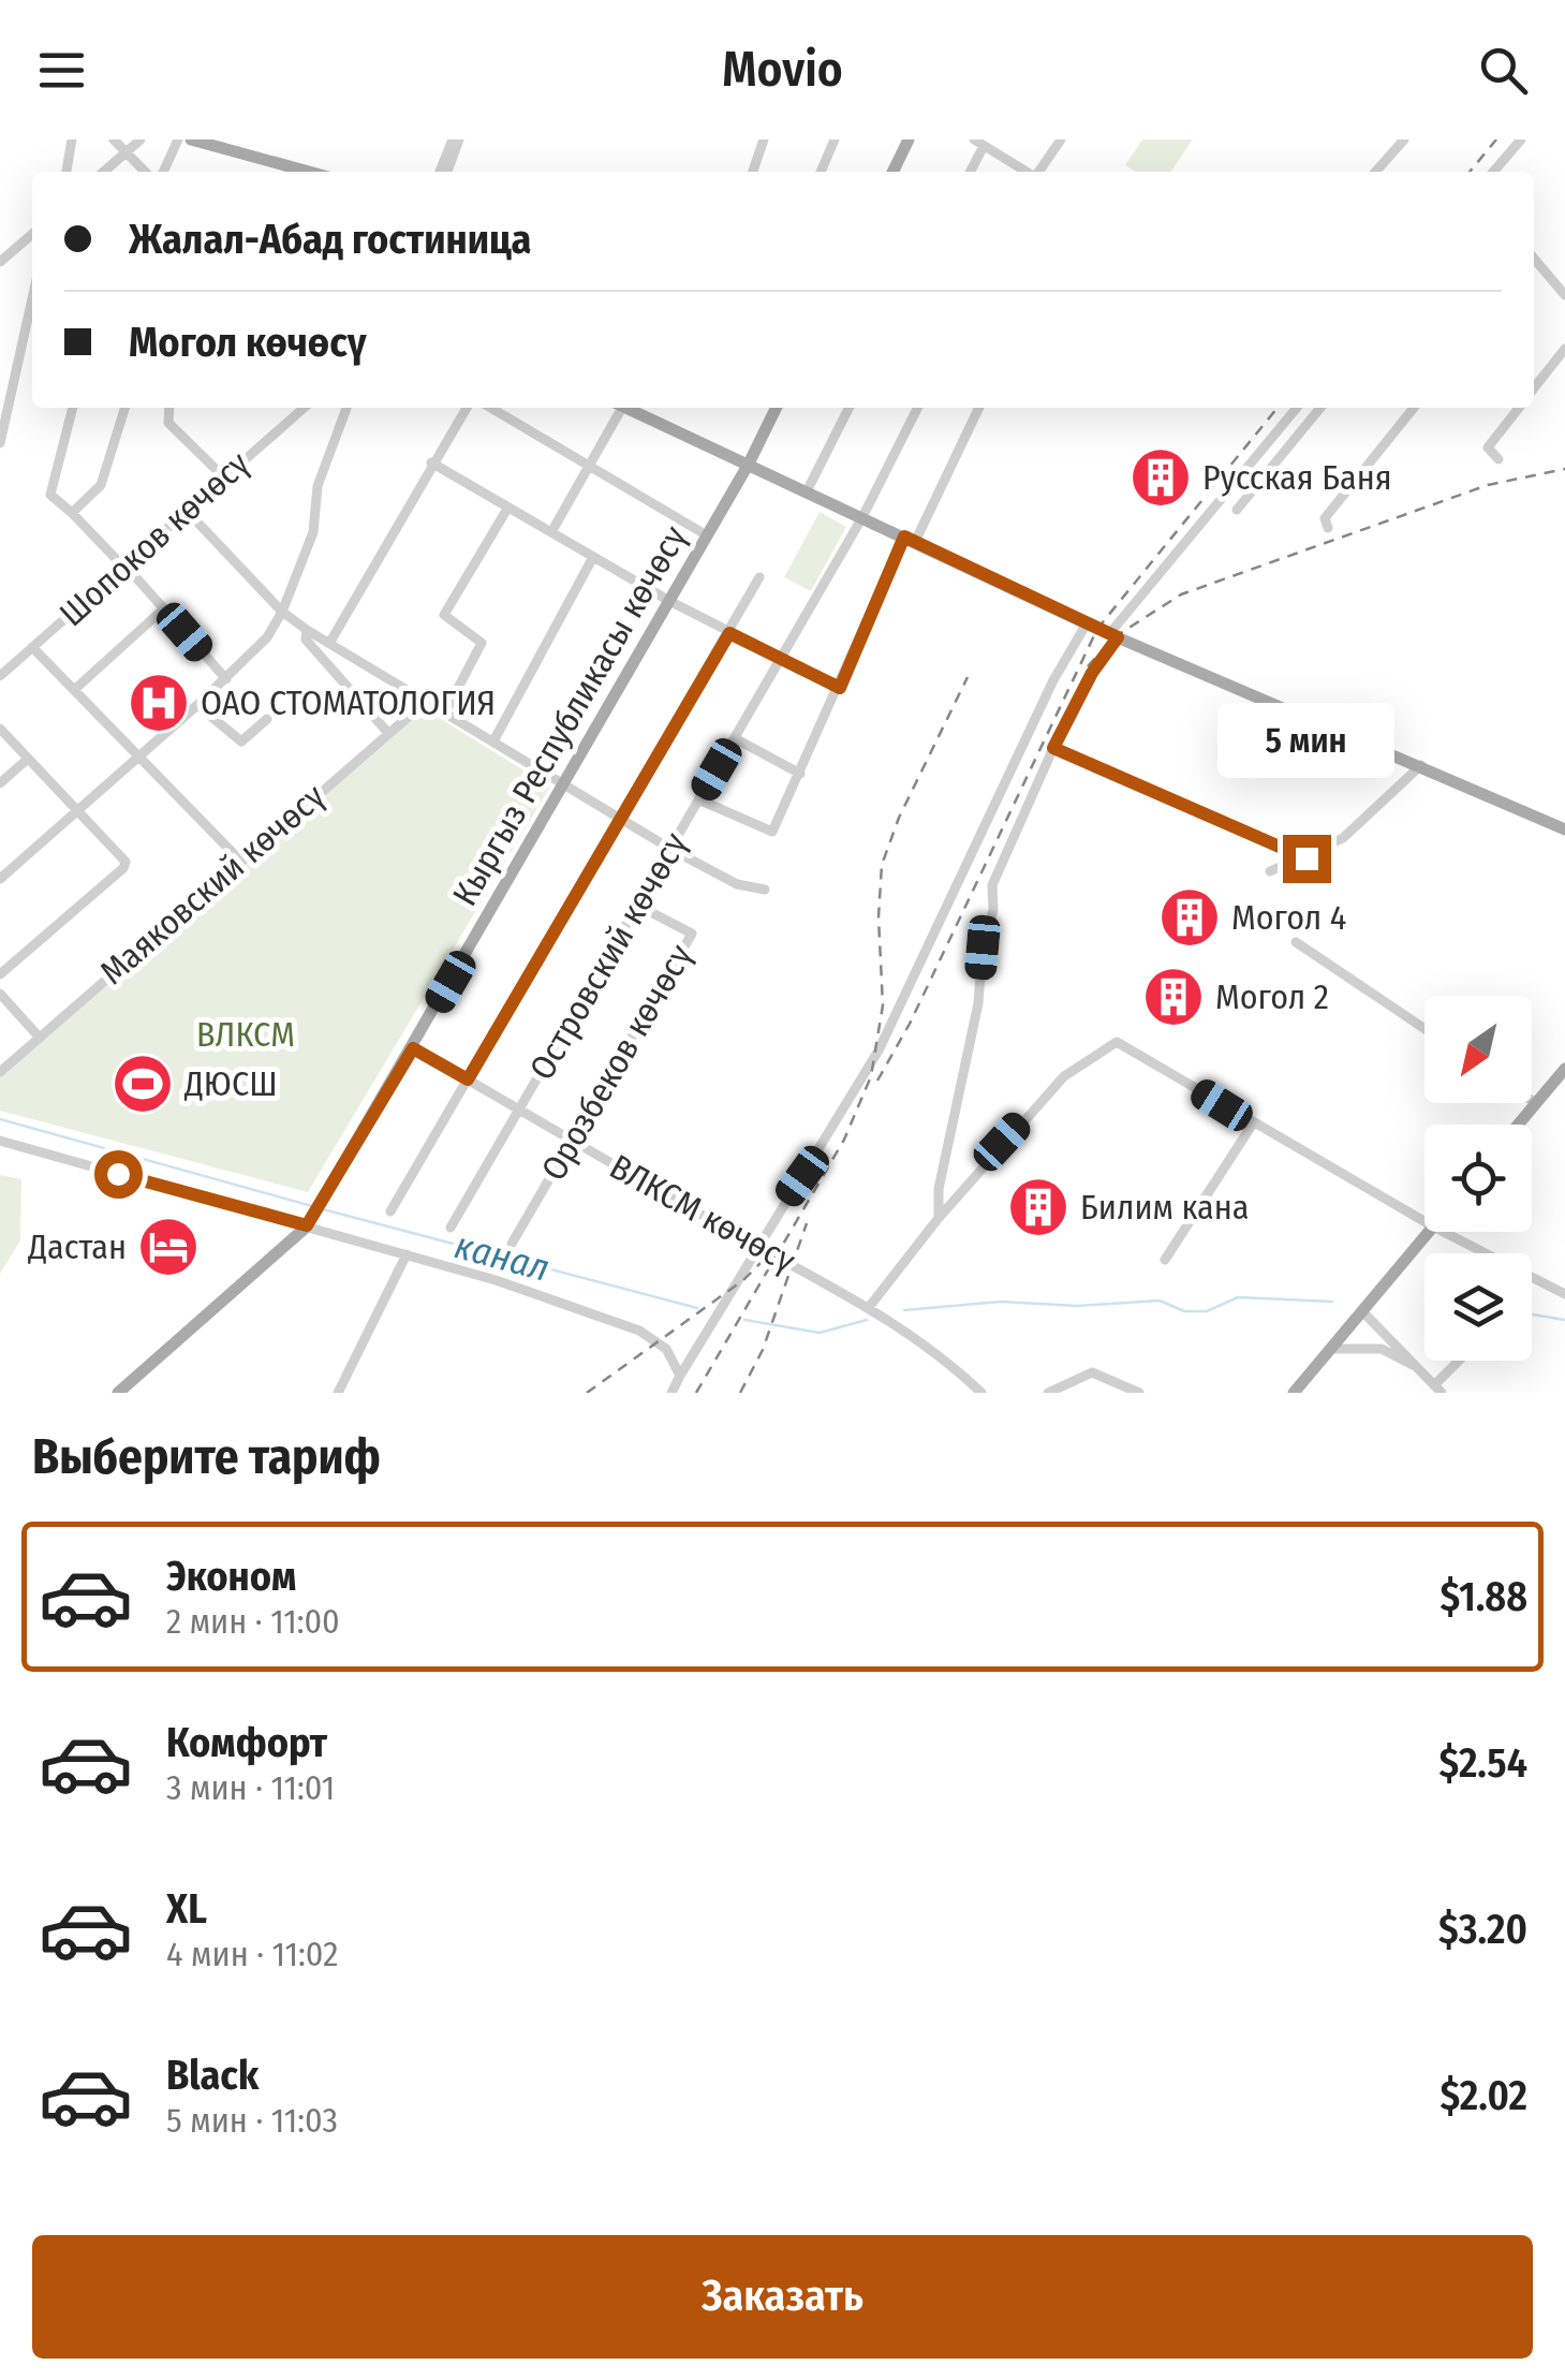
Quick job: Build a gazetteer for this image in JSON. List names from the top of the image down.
{
  "streets": {
    "main road": ["Кыргыз Республикасы көчөсү"],
    "street": [
      "Шопоков көчөсү",
      "Маяковский көчөсү",
      "Островский көчөсү",
      "Орозбеков көчөсү",
      "ВЛКСМ көчөсү"
    ]
  },
  "crossings": [
    ["Кыргыз Республикасы көчөсү", "ВЛКСМ көчөсү"],
    ["Островский көчөсү", "Орозбеков көчөсү"],
    ["Островский көчөсү", "ВЛКСМ көчөсү"],
    ["Орозбеков көчөсү", "ВЛКСМ көчөсү"]
  ],
  "water": ["канал"],
  "parks": ["ВЛКСМ"],
  "places": {
    "building": [
      "Русская Баня",
      "Могол 4",
      "Могол 2",
      "Билим кана"
    ],
    "hospital": ["ОАО СТОМАТОЛОГИЯ"],
    "sports": ["ДЮСШ"],
    "hotel": ["Дастан"]
  },
  "north": "bottom left",
  "page": {
    "header": "Movio",
    "banner": ["Жалал-Абад гостиница", "Могол көчөсү"],
    "bubble": "5 мин",
    "heading": "Выберите тариф",
    "list": [
      {
        "name": "Эконом",
        "note": "2 мин · 11:00",
        "value": "$1.88"
      },
      {
        "name": "Комфорт",
        "note": "3 мин · 11:01",
        "value": "$2.54"
      },
      {
        "name": "XL",
        "note": "4 мин · 11:02",
        "value": "$3.20"
      },
      {
        "name": "Black",
        "note": "5 мин · 11:03",
        "value": "$2.02"
      }
    ],
    "buttons": "Заказать"
  }
}
